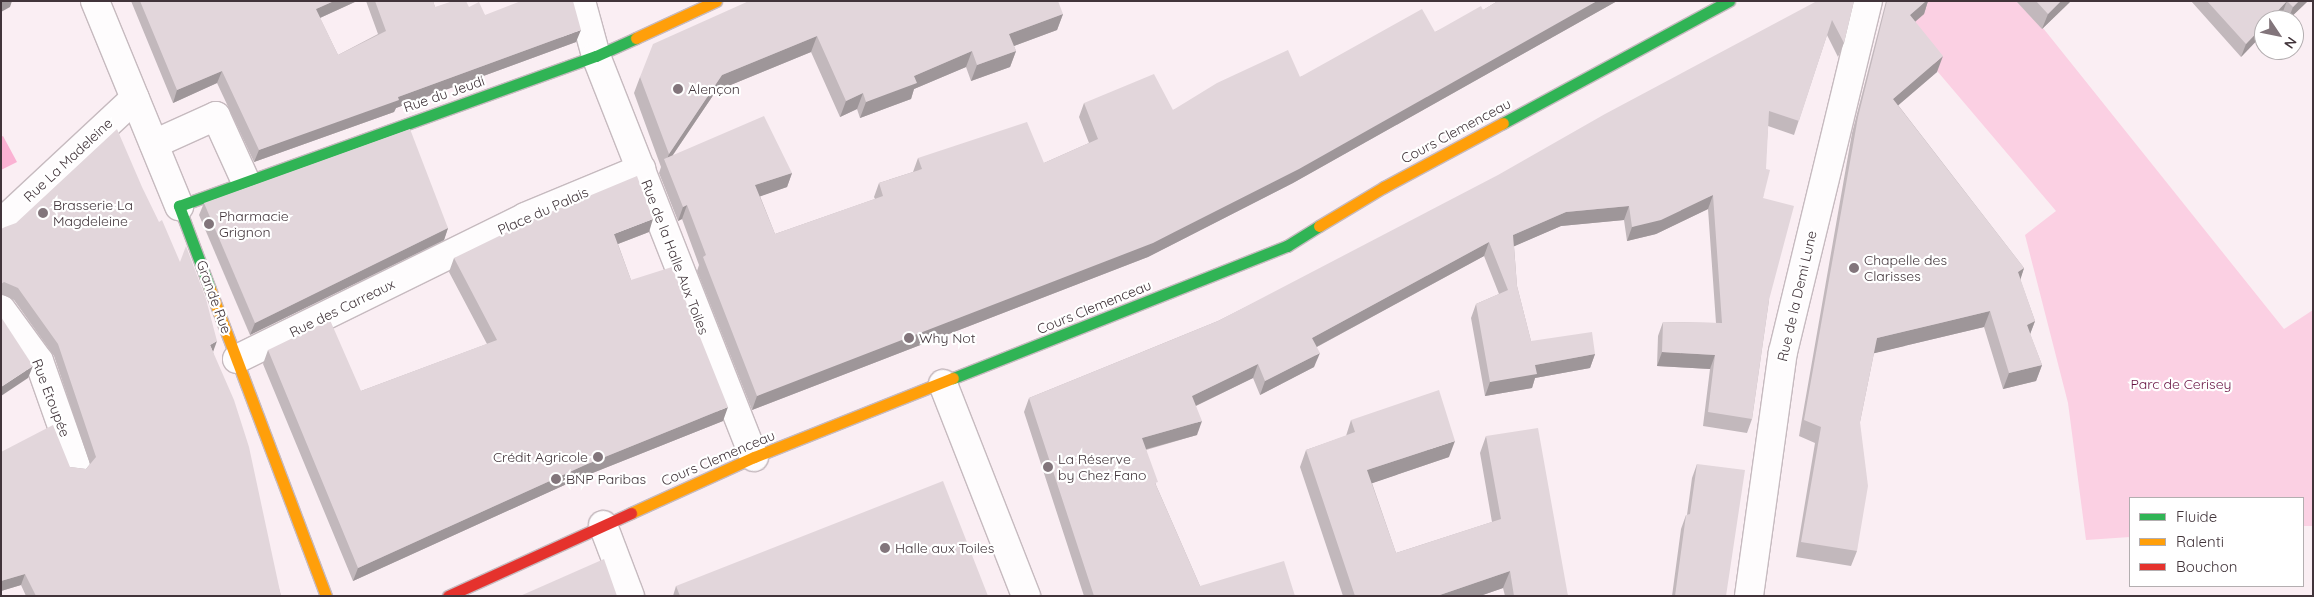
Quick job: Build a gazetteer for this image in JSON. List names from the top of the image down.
{
  "streets": {
    "street": [
      "Rue du Jeudi",
      "Cours Clemenceau",
      "Rue La Madeleine",
      "Place du Palais",
      "Rue de la Halle Aux Toiles",
      "Rue de la Demi Lune",
      "Grande Rue",
      "Rue des Carreaux",
      "Rue Etoupée"
    ]
  },
  "crossings": [
    ["Rue du Jeudi", "Rue de la Halle Aux Toiles"],
    ["Rue du Jeudi", "Grande Rue"],
    ["Cours Clemenceau", "Rue de la Halle Aux Toiles"],
    ["Rue La Madeleine", "Grande Rue"],
    ["Place du Palais", "Rue de la Halle Aux Toiles"],
    ["Place du Palais", "Rue des Carreaux"],
    ["Grande Rue", "Rue des Carreaux"]
  ],
  "parks": ["Parc de Cerisey"],
  "places": [
    "Alençon",
    "Brasserie La Magdeleine",
    "Pharmacie Grignon",
    "Chapelle des Clarisses",
    "Why Not",
    "Crédit Agricole",
    "La Réserve by Chez Fano",
    "BNP Paribas",
    "Halle aux Toiles"
  ],
  "legend": ["Fluide", "Ralenti", "Bouchon"],
  "north": "bottom right"
}
